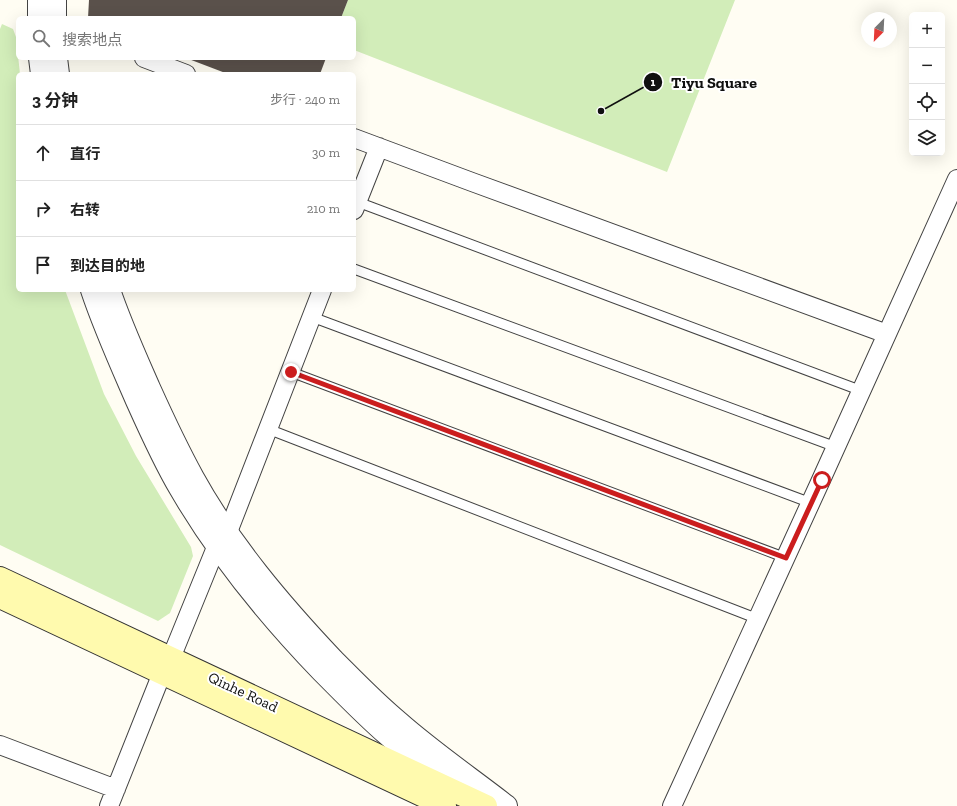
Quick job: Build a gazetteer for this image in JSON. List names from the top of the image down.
{
  "streets": {
    "main road": ["Qinhe Road"]
  },
  "places": ["Tiyu Square"],
  "north": "bottom left",
  "page": {
    "map_buttons": ["+", "−"],
    "search": "搜索地点",
    "heading": ["3 分钟", "步行 · 240 m"],
    "list": [
      ["直行", "30 m"],
      ["右转", "210 m"],
      "到达目的地"
    ]
  }
}
